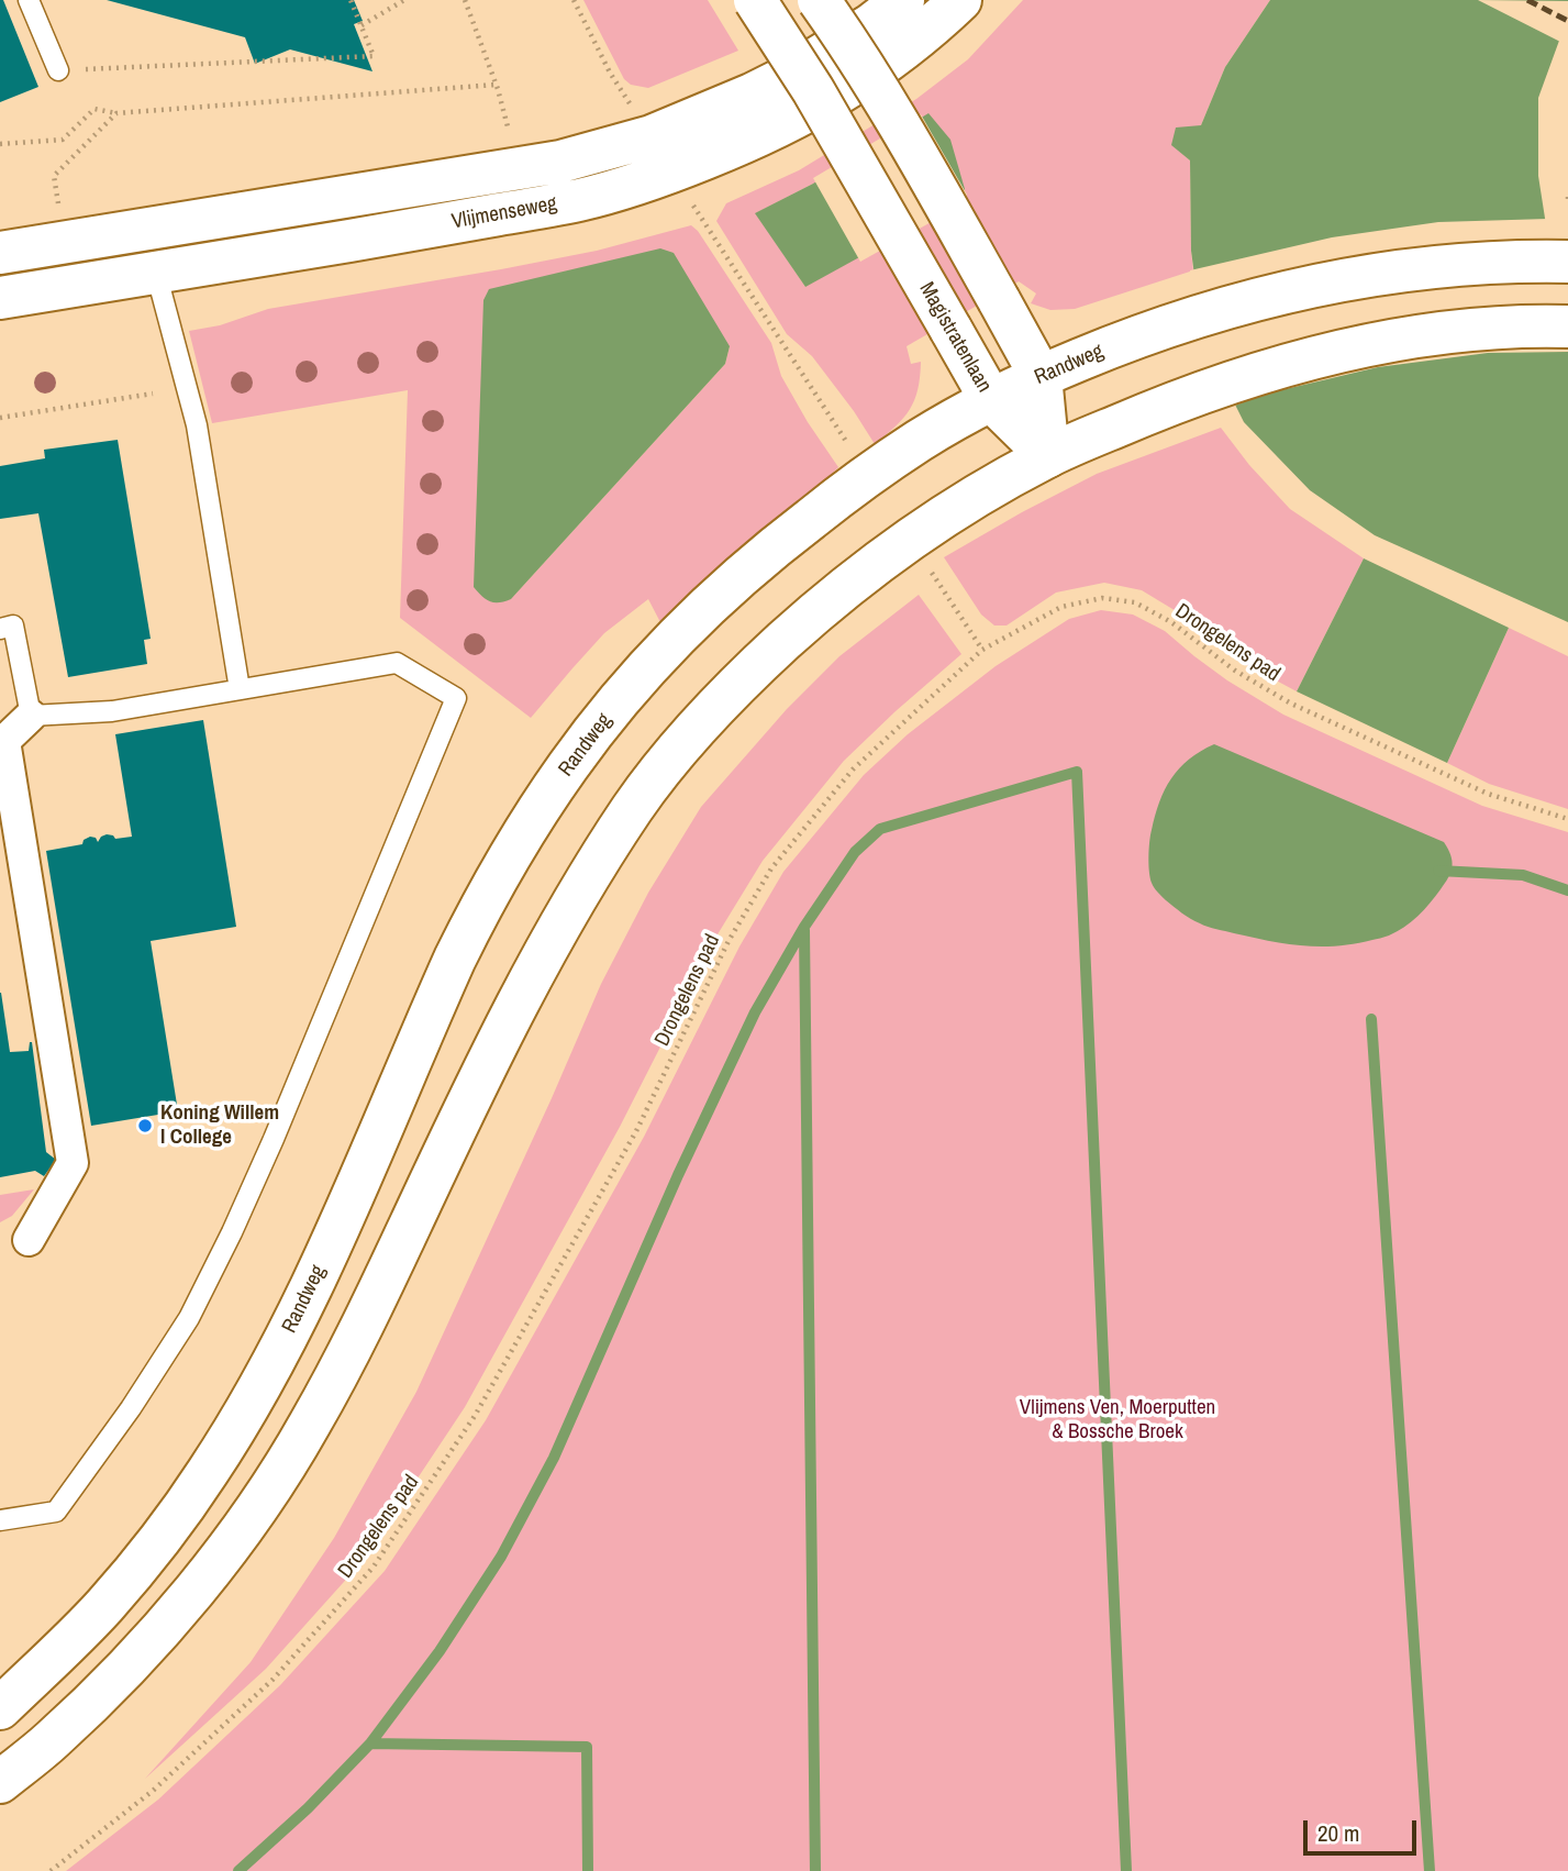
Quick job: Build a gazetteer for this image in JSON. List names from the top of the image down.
{
  "streets": {
    "main road": ["Vlijmenseweg", "Magistratenlaan", "Randweg"],
    "path": ["Drongelens pad"]
  },
  "crossings": [
    ["Magistratenlaan", "Randweg"]
  ],
  "parks": ["Vlijmens Ven, Moerputten & Bossche Broek"],
  "places": ["Koning Willem I College"],
  "scale_bar": "20 m"
}
